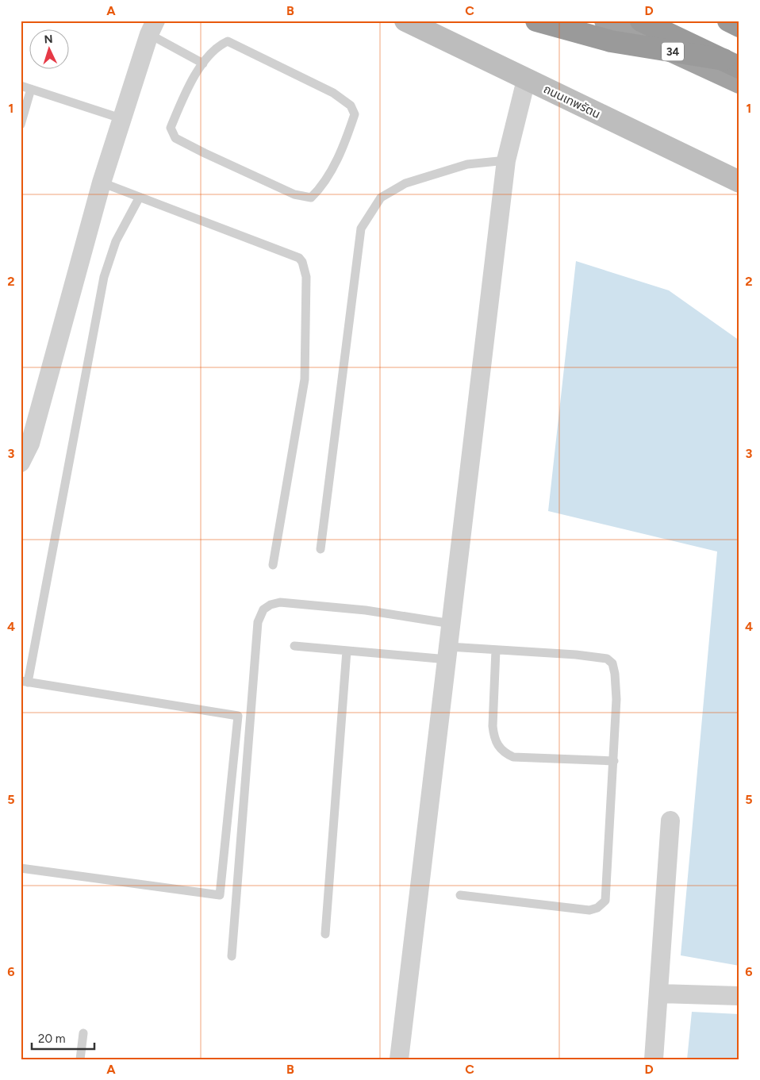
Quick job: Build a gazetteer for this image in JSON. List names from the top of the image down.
{
  "streets": {
    "highway": ["34"],
    "main road": ["ถนนเทพรัตน"]
  },
  "scale_bar": "20 m",
  "north": "top",
  "grid": {
    "columns": [
      "A",
      "B",
      "C",
      "D"
    ],
    "rows": [
      "1",
      "2",
      "3",
      "4",
      "5",
      "6"
    ]
  }
}
